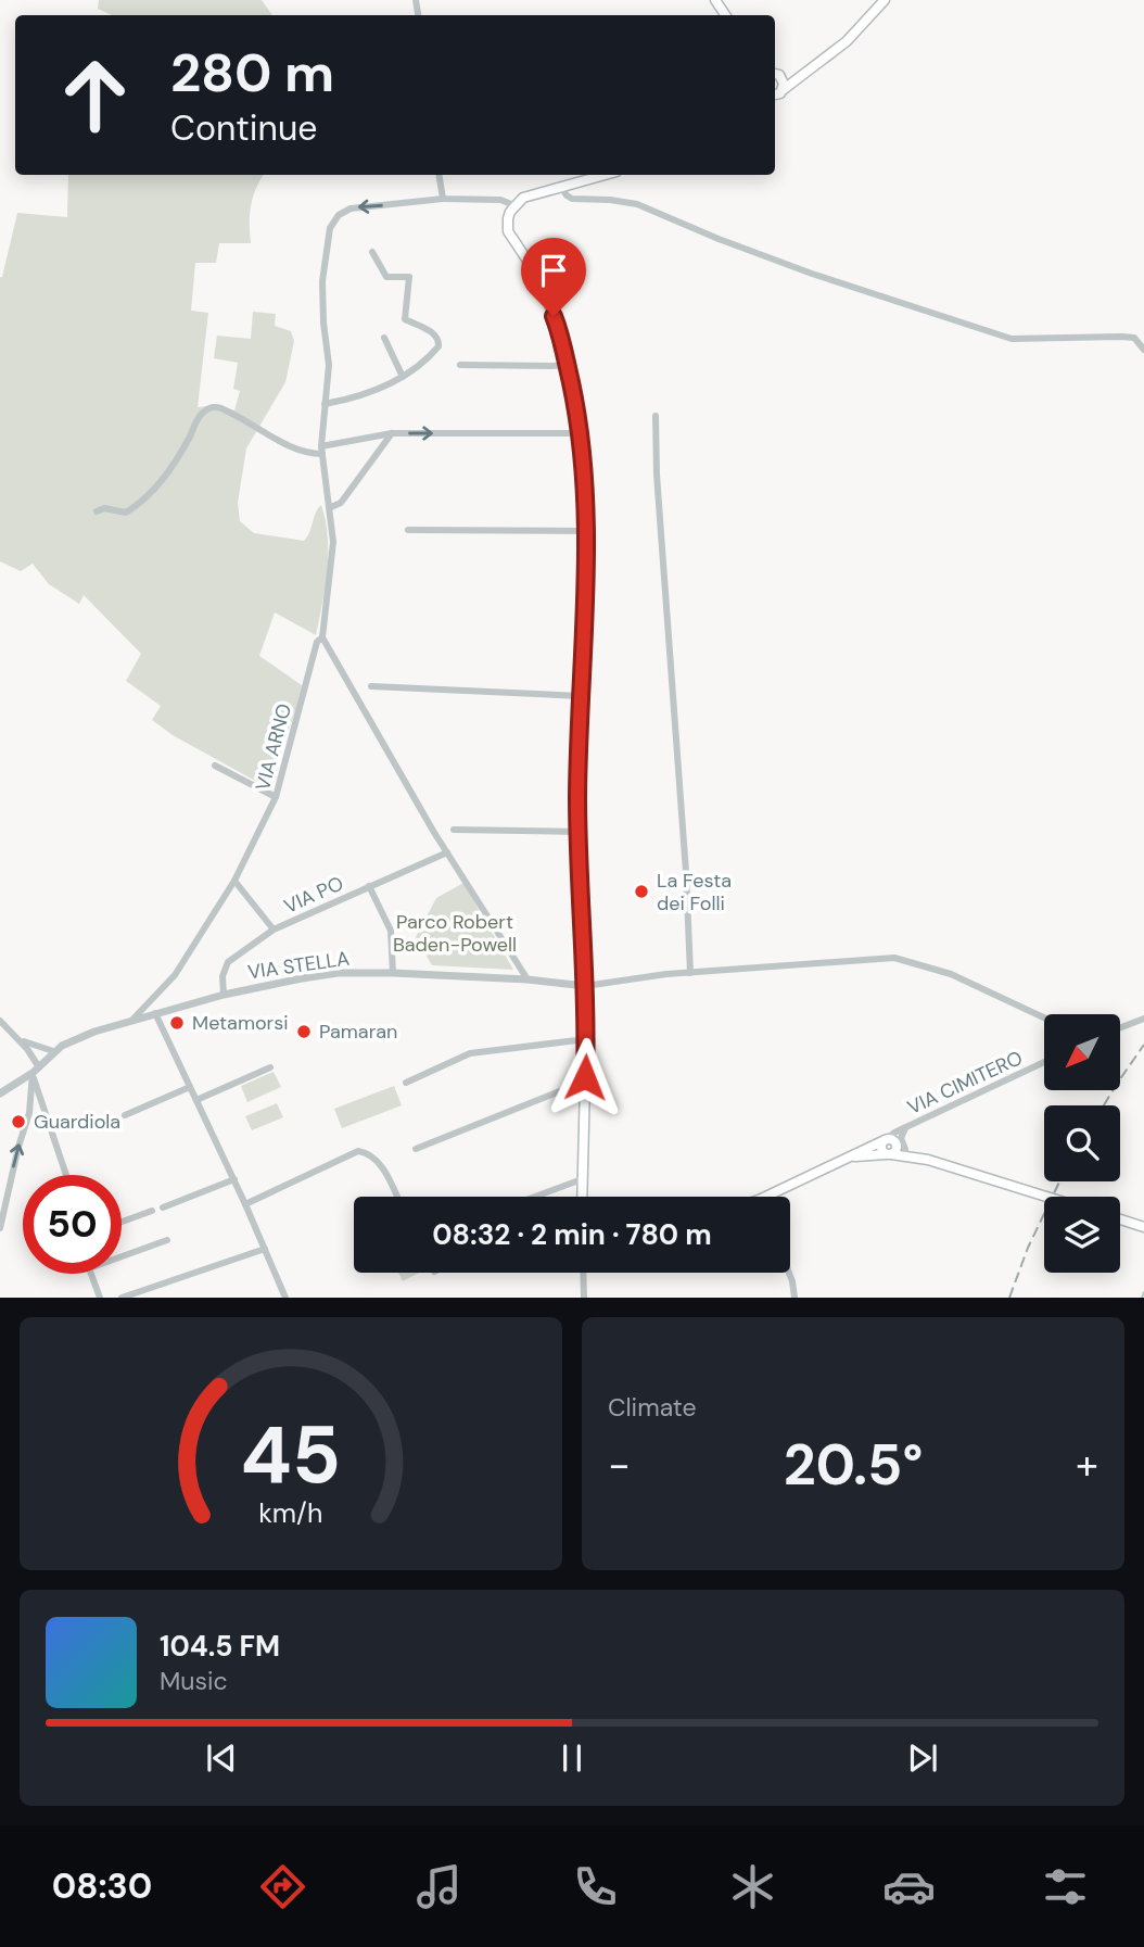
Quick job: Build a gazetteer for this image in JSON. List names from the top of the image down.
{
  "streets": {
    "street": [
      "VIA ARNO",
      "VIA PO",
      "VIA STELLA",
      "VIA CIMITERO"
    ]
  },
  "crossings": [
    ["VIA ARNO", "VIA STELLA"],
    ["VIA PO", "VIA STELLA"]
  ],
  "parks": ["Parco Robert Baden-Powell"],
  "places": [
    "La Festa dei Folli",
    "Metamorsi",
    "Pamaran",
    "Guardiola"
  ],
  "north": "bottom left",
  "page": {
    "turn": ["280 m", "Continue"],
    "limit": "50",
    "trip": "08:32 · 2 min · 780 m",
    "tile": "Climate",
    "heat": ["−", "20.5°", "+"],
    "song": ["104.5 FM", "Music"],
    "tabs": "08:30",
    "gauge": ["45", "km/h"]
  }
}
